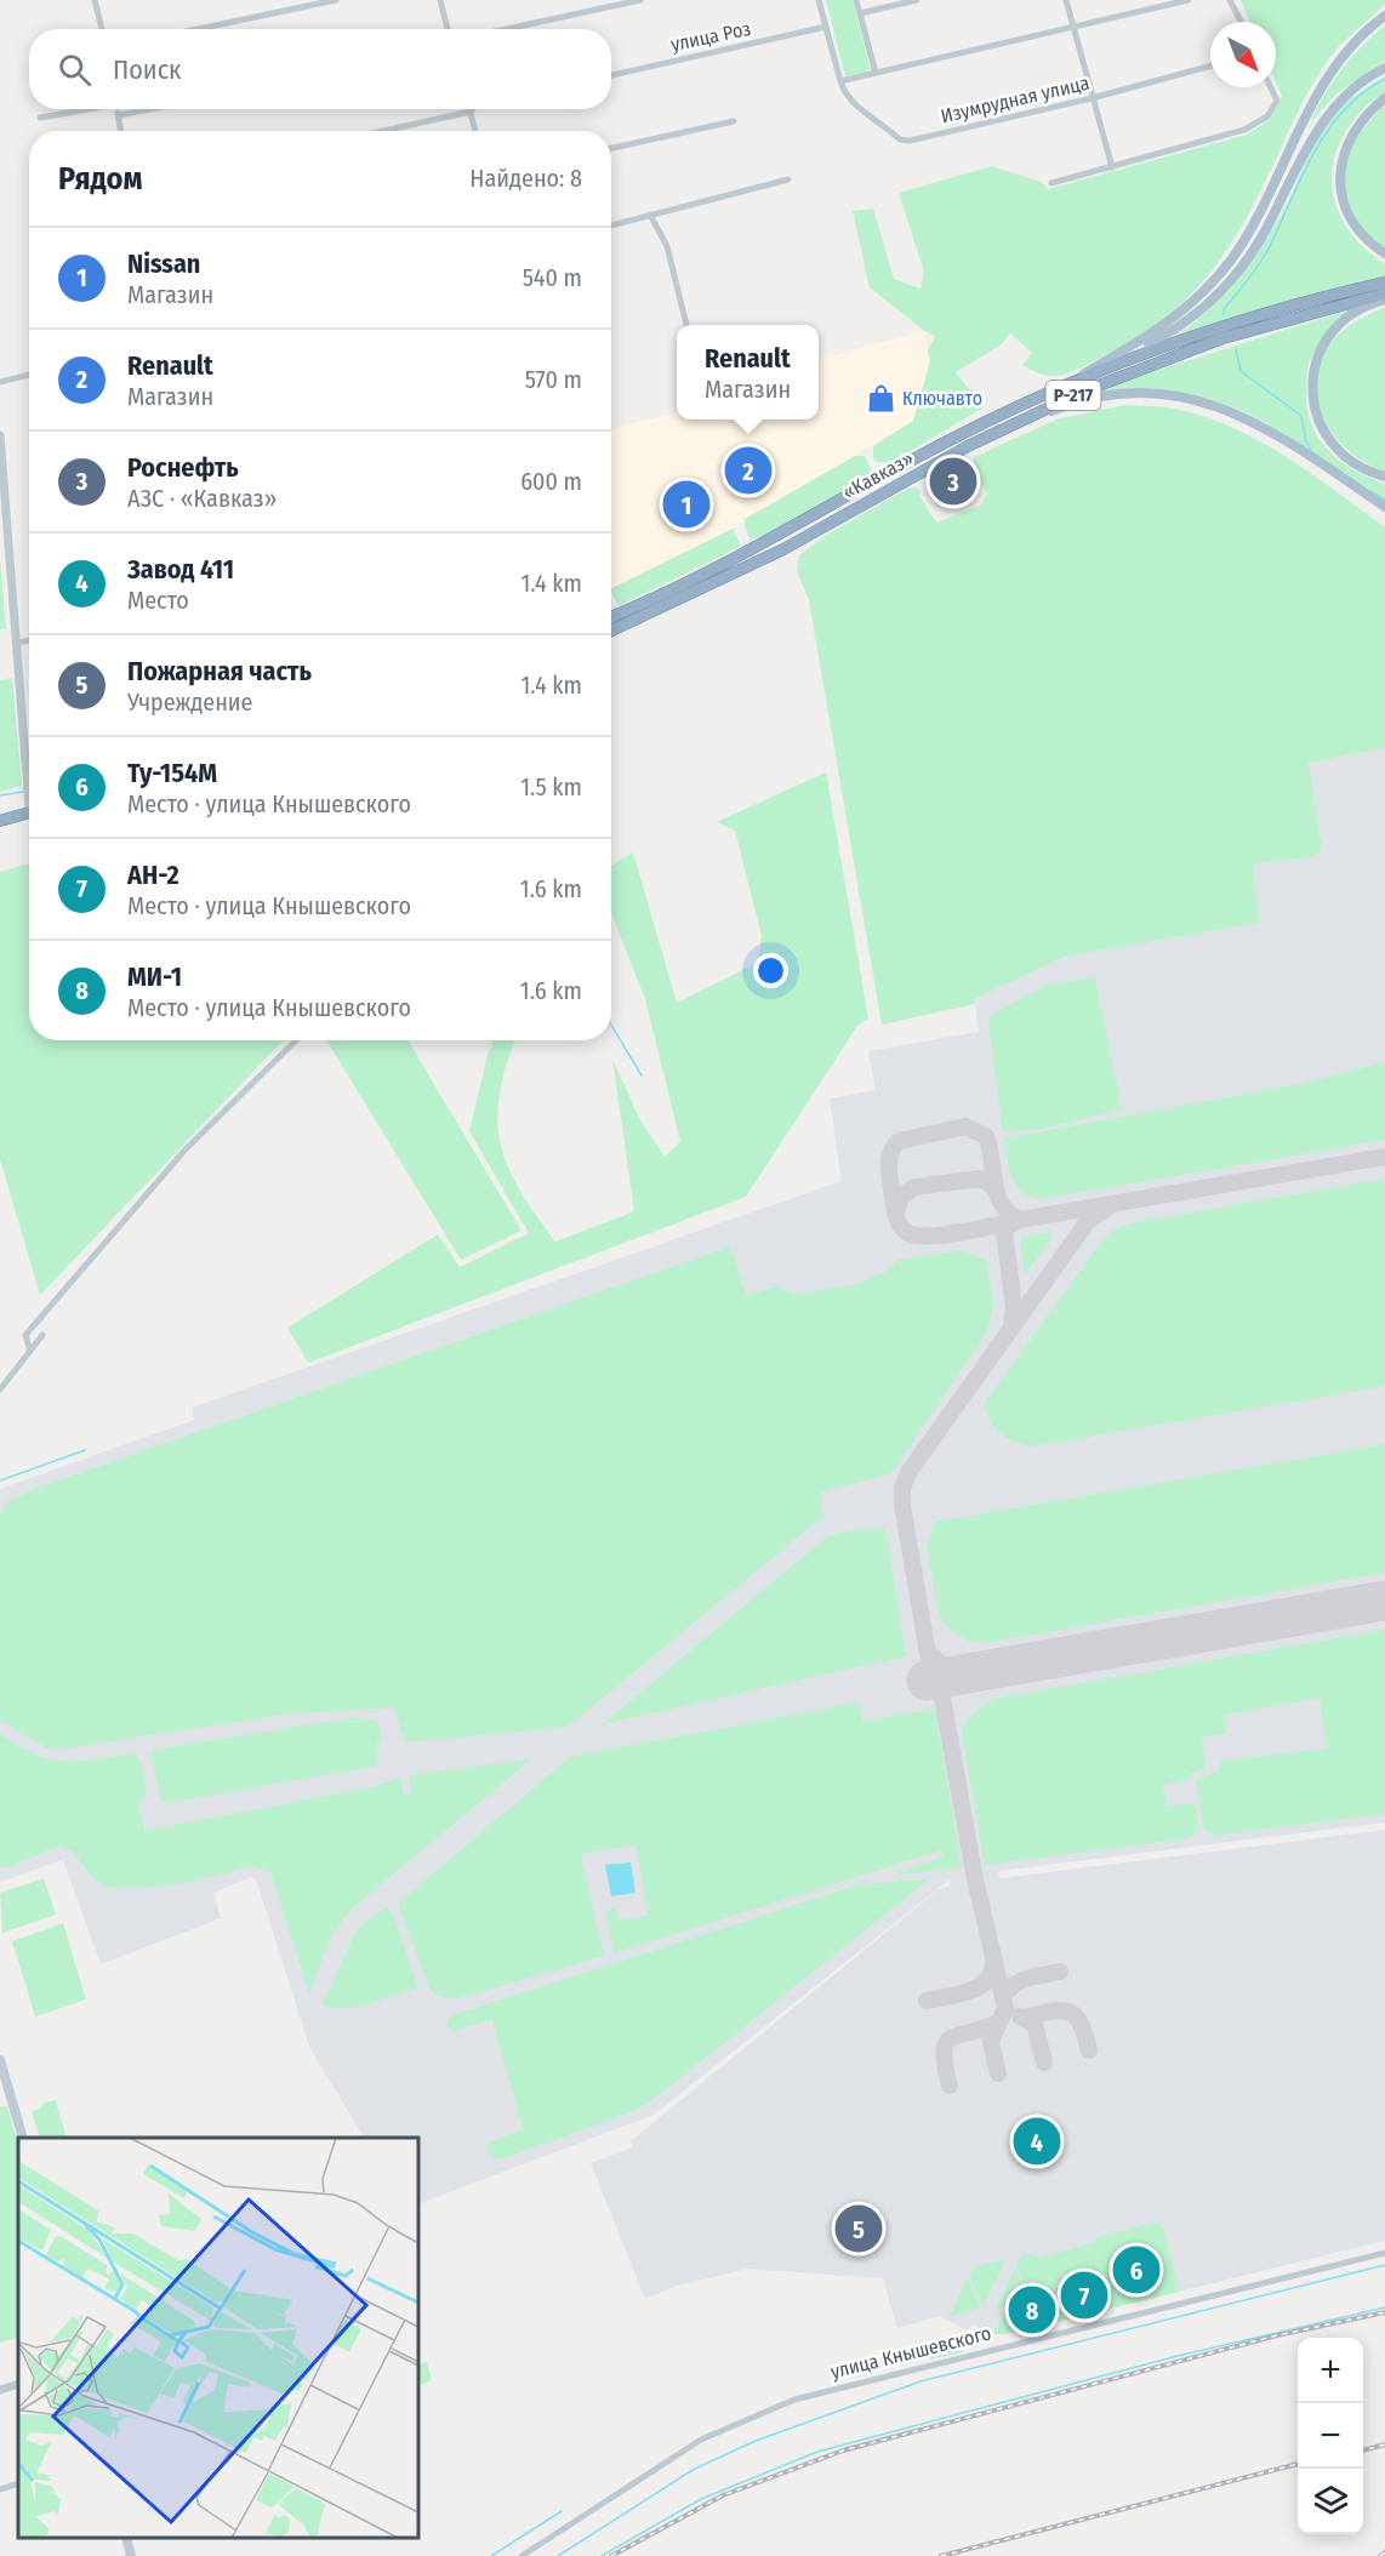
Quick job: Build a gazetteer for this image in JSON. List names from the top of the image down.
{
  "streets": {
    "highway": ["Р-217", "«Кавказ»"],
    "street": ["улица Роз", "Изумрудная улица", "улица Кнышевского"]
  },
  "places": {
    "shop": ["Ключавто"]
  },
  "north": "bottom right",
  "page": {
    "search": "Поиск",
    "heading": ["Рядом", "Найдено: 8"],
    "list": [
      {
        "mark": "1",
        "name": "Nissan",
        "note": "Магазин",
        "value": "540 m"
      },
      {
        "mark": "2",
        "name": "Renault",
        "note": "Магазин",
        "value": "570 m"
      },
      {
        "mark": "3",
        "name": "Роснефть",
        "note": "АЗС · «Кавказ»",
        "value": "600 m"
      },
      {
        "mark": "4",
        "name": "Завод 411",
        "note": "Место",
        "value": "1.4 km"
      },
      {
        "mark": "5",
        "name": "Пожарная часть",
        "note": "Учреждение",
        "value": "1.4 km"
      },
      {
        "mark": "6",
        "name": "Ту-154М",
        "note": "Место · улица Кнышевского",
        "value": "1.5 km"
      },
      {
        "mark": "7",
        "name": "АН-2",
        "note": "Место · улица Кнышевского",
        "value": "1.6 km"
      },
      {
        "mark": "8",
        "name": "МИ-1",
        "note": "Место · улица Кнышевского",
        "value": "1.6 km"
      }
    ],
    "popup": ["Renault", "Магазин"],
    "pins": [
      "2",
      "3",
      "1",
      "4",
      "5",
      "6",
      "7",
      "8"
    ],
    "map_buttons": ["+", "−"]
  }
}
